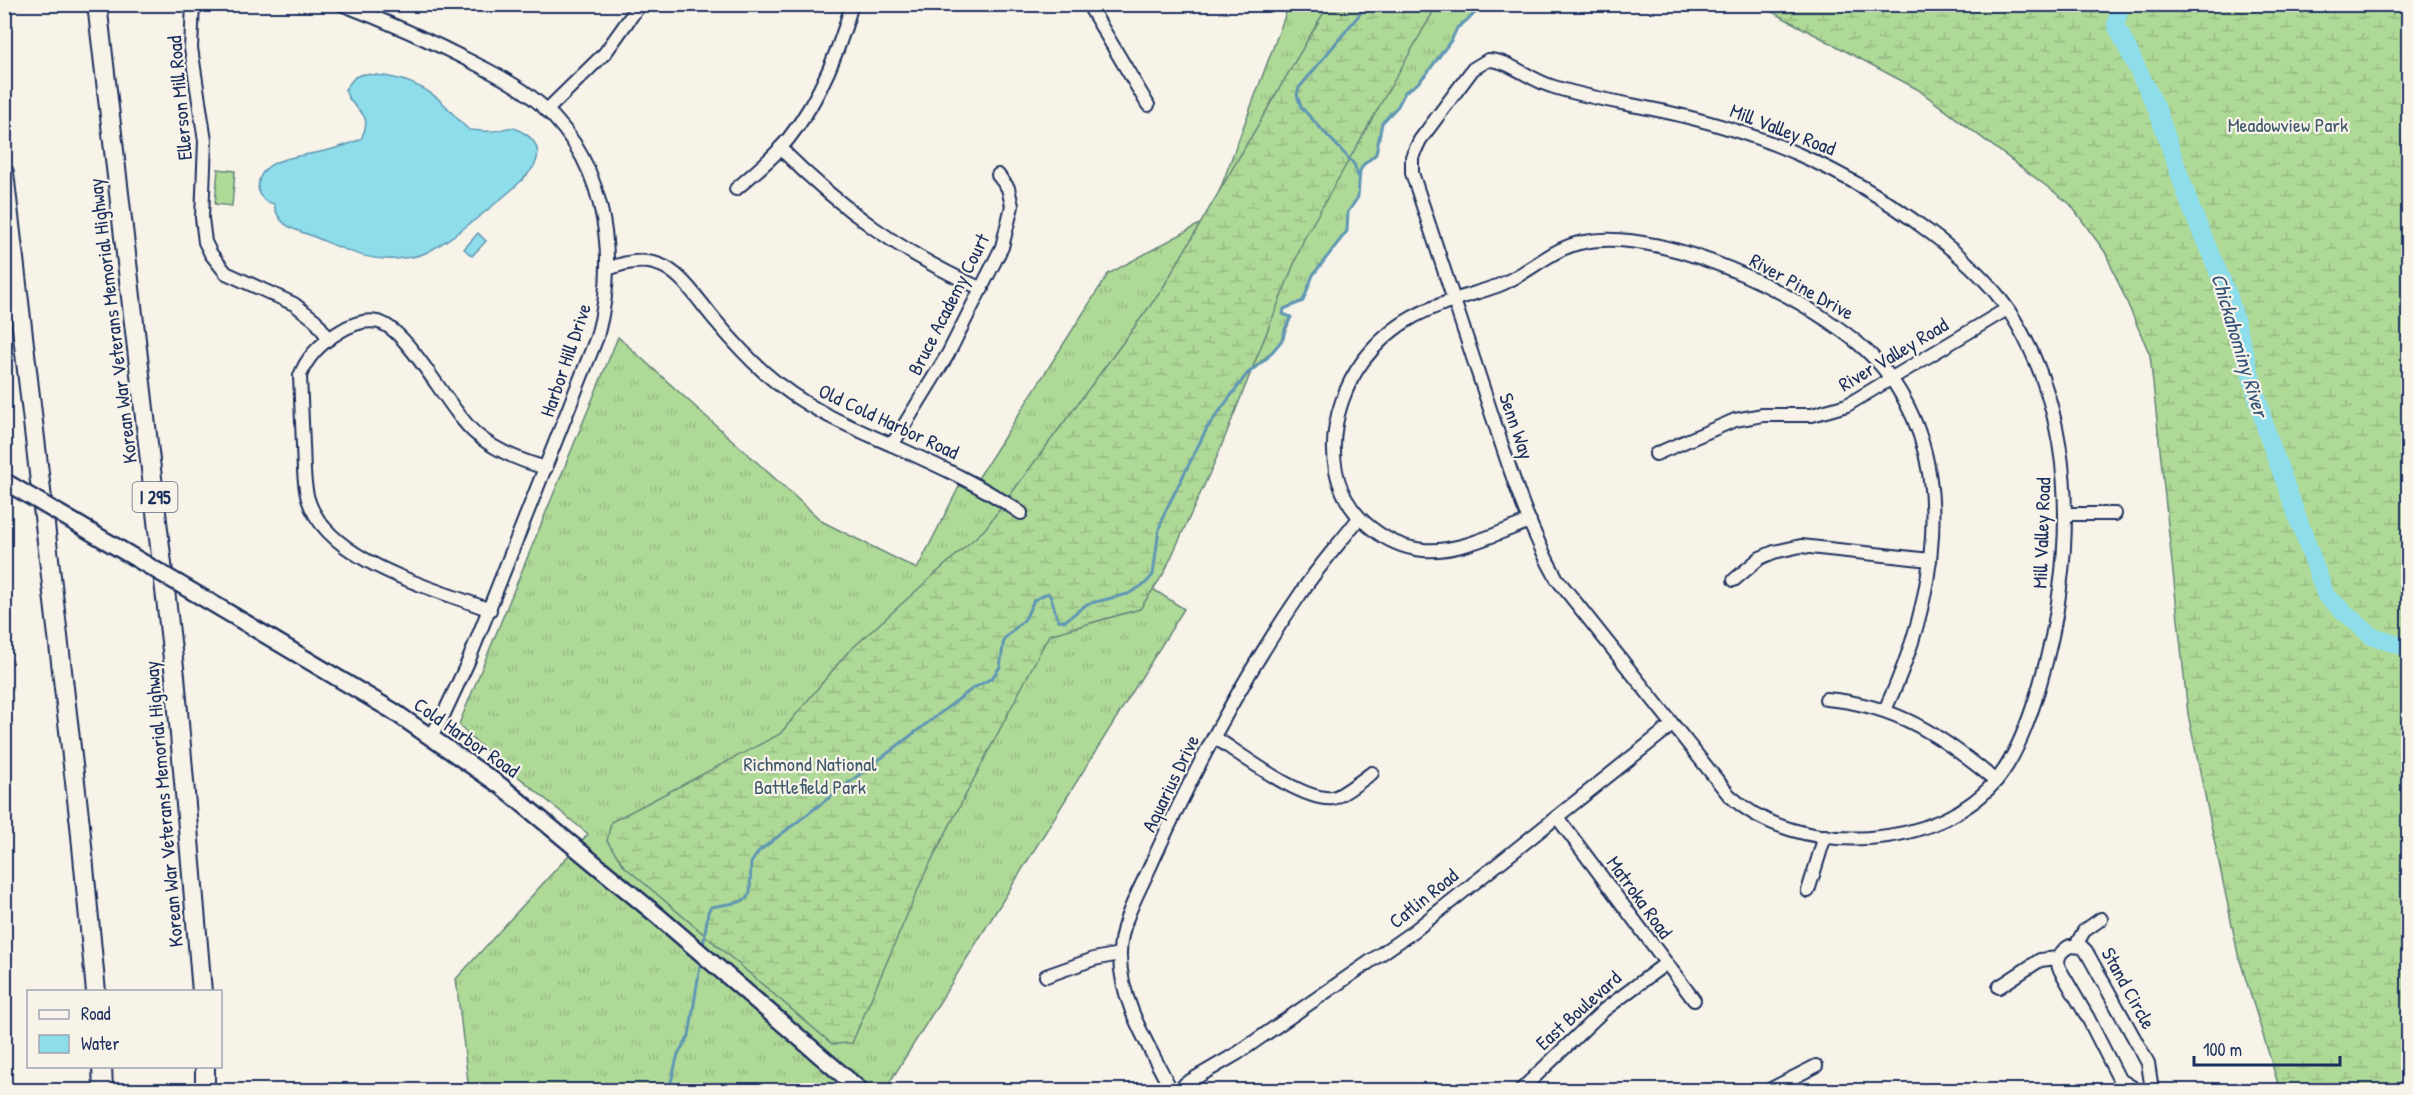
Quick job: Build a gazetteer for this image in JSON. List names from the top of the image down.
{
  "streets": {
    "highway": ["Korean War Veterans Memorial Highway", "I 295"],
    "main road": ["Cold Harbor Road"],
    "street": [
      "Ellerson Mill Road",
      "Mill Valley Road",
      "River Pine Drive",
      "Bruce Academy Court",
      "River Valley Road",
      "Harbor Hill Drive",
      "Old Cold Harbor Road",
      "Senn Way",
      "Aquarius Drive",
      "Matroka Road",
      "Catlin Road",
      "Stand Circle",
      "East Boulevard"
    ]
  },
  "crossings": [
    ["Mill Valley Road", "River Valley Road"],
    ["Mill Valley Road", "Senn Way"],
    ["Mill Valley Road", "Catlin Road"],
    ["River Pine Drive", "River Valley Road"],
    ["River Pine Drive", "Senn Way"],
    ["River Pine Drive", "Aquarius Drive"],
    ["Bruce Academy Court", "Old Cold Harbor Road"],
    ["Harbor Hill Drive", "Old Cold Harbor Road"],
    ["Harbor Hill Drive", "Cold Harbor Road"],
    ["Senn Way", "Catlin Road"],
    ["Aquarius Drive", "Catlin Road"],
    ["Matroka Road", "Catlin Road"],
    ["Matroka Road", "East Boulevard"]
  ],
  "water": ["Chickahominy River"],
  "parks": ["Meadowview Park", "Richmond National Battlefield Park"],
  "legend": ["Road", "Water"],
  "scale_bar": "100 m"
}
